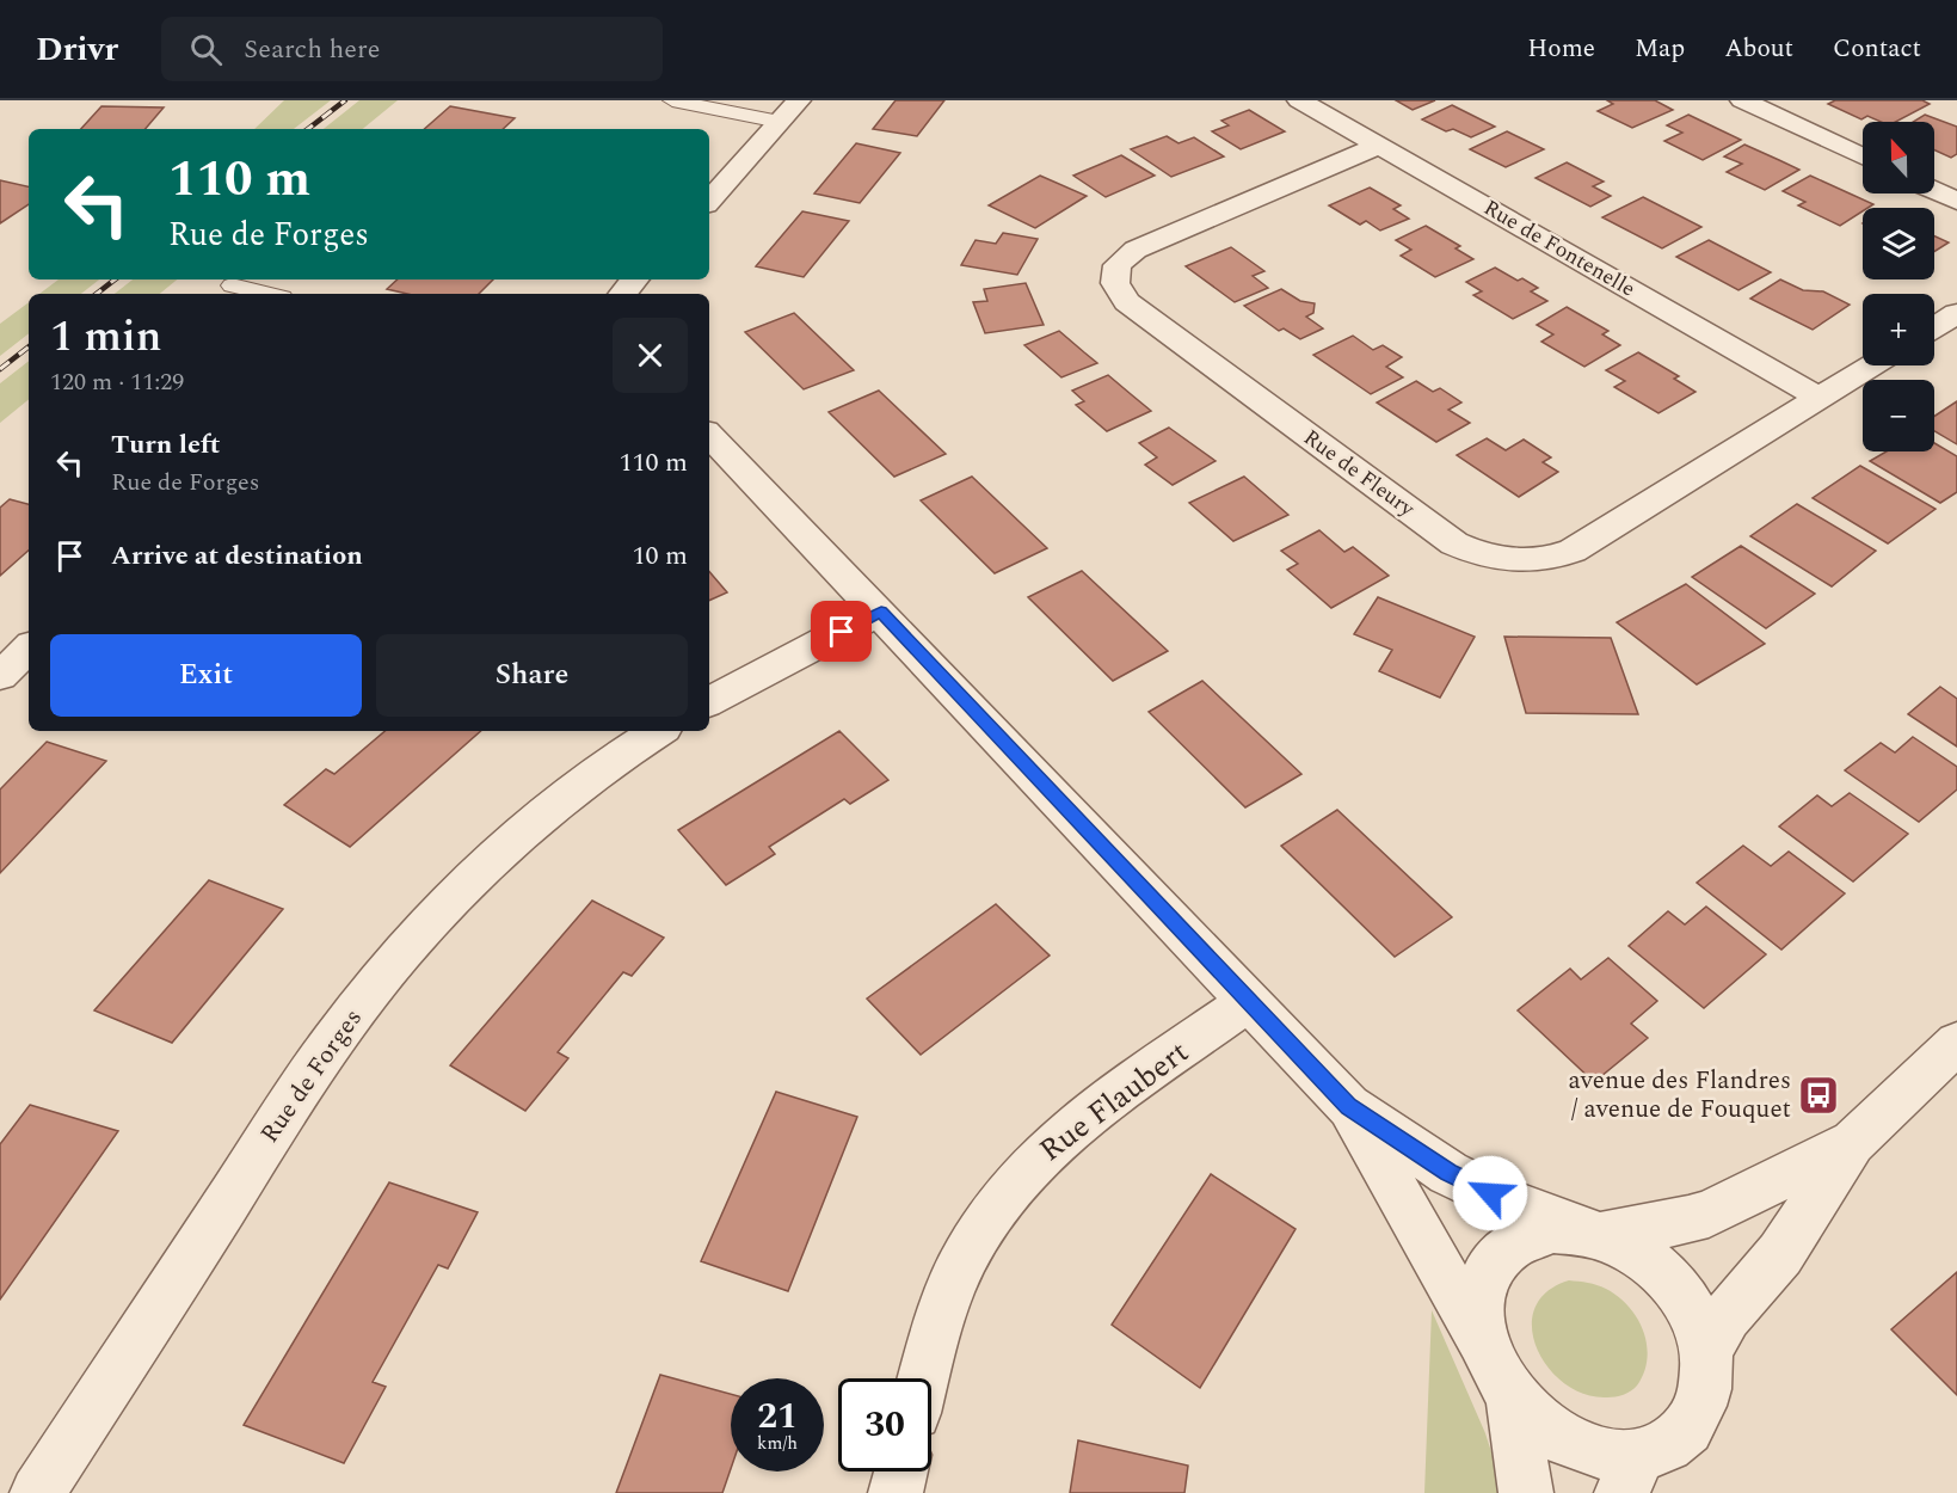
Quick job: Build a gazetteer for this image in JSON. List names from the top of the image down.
{
  "streets": {
    "street": [
      "Rue de Fontenelle",
      "Rue de Fleury",
      "Rue de Forges",
      "Rue Flaubert"
    ]
  },
  "crossings": [
    ["Rue de Fontenelle", "Rue de Fleury"]
  ],
  "places": {
    "bus stop": ["avenue des Flandres / avenue de Fouquet"]
  },
  "north": "top",
  "page": {
    "header": "Drivr",
    "search": "Search here",
    "nav": [
      "Home",
      "Map",
      "About",
      "Contact"
    ],
    "map_buttons": ["+", "−"],
    "turn": ["110 m", "Rue de Forges"],
    "heading": ["1 min", "120 m · 11:29"],
    "list": [
      {
        "name": "Turn left",
        "note": "Rue de Forges",
        "value": "110 m"
      },
      {
        "name": "Arrive at destination",
        "value": "10 m"
      }
    ],
    "buttons": ["Exit", "Share"],
    "speed": "21 km/h",
    "limit": "30"
  }
}
